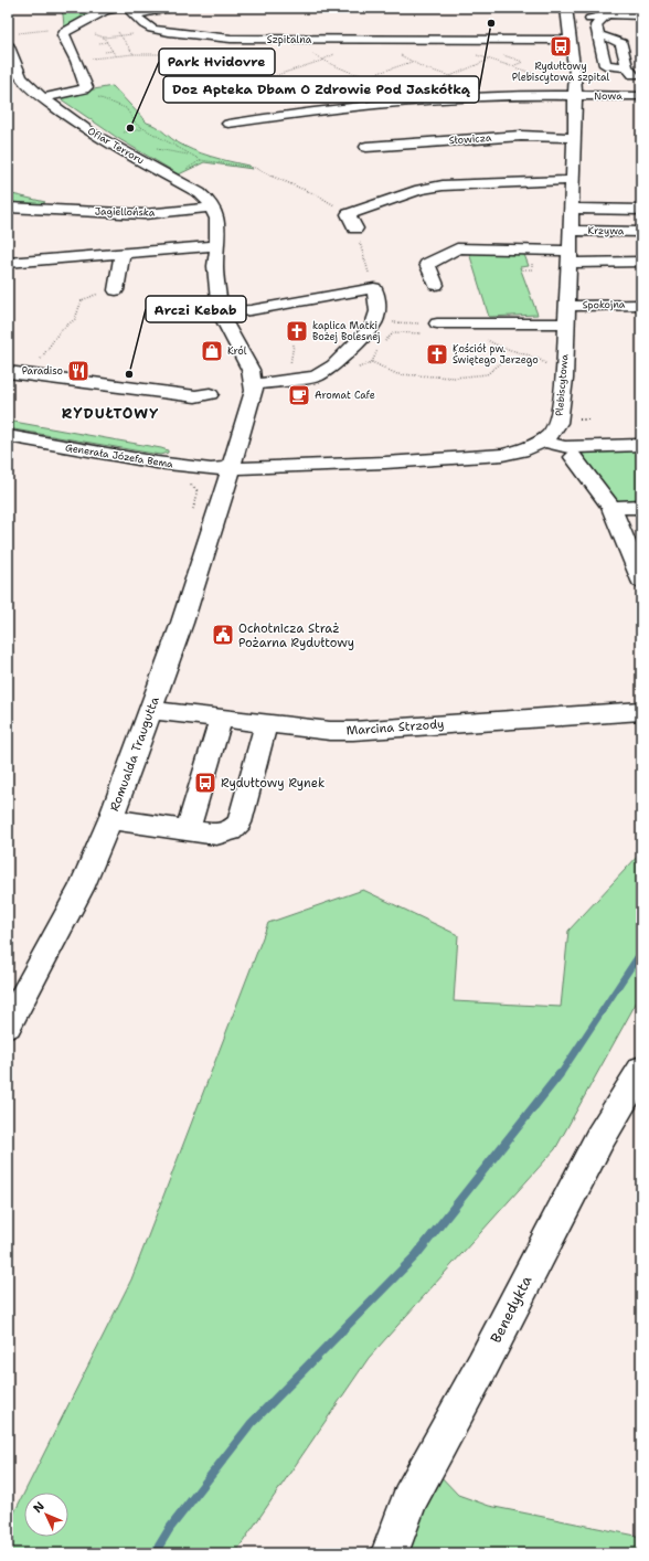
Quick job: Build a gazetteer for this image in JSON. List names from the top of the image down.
{
  "streets": {
    "street": [
      "Szpitalna",
      "Nowa",
      "Słowicza",
      "Ofiar Terroru",
      "Jagiellońska",
      "Krzywa",
      "Spokojna",
      "Plebiscytowa",
      "Generała Józefa Bema",
      "Marcina Strzody",
      "Romualda Traugutta",
      "Benedykta"
    ]
  },
  "crossings": [
    ["Szpitalna", "Plebiscytowa"],
    ["Nowa", "Plebiscytowa"],
    ["Słowicza", "Plebiscytowa"],
    ["Ofiar Terroru", "Jagiellońska"],
    ["Ofiar Terroru", "Plebiscytowa"],
    ["Ofiar Terroru", "Generała Józefa Bema"],
    ["Ofiar Terroru", "Romualda Traugutta"],
    ["Krzywa", "Plebiscytowa"],
    ["Spokojna", "Plebiscytowa"],
    ["Plebiscytowa", "Generała Józefa Bema"],
    ["Plebiscytowa", "Romualda Traugutta"],
    ["Generała Józefa Bema", "Romualda Traugutta"],
    ["Marcina Strzody", "Romualda Traugutta"]
  ],
  "districts": ["RYDUŁTOWY"],
  "places": {
    "other": ["Doz Apteka Dbam O Zdrowie Pod Jaskółką", "Park Hvidovre", "Arczi Kebab"],
    "bus stop": ["Rydułtowy Plebiscytowa szpital", "Rydułtowy Rynek"],
    "church": ["kaplica Matki Bożej Bolesnej", "Kościół pw. Świętego Jerzego"],
    "shop": ["Król"],
    "restaurant": ["Paradiso"],
    "cafe": ["Aromat Cafe"],
    "public building": ["Ochotnicza Straż Pożarna Rydułtowy"]
  },
  "north": "top left"
}
